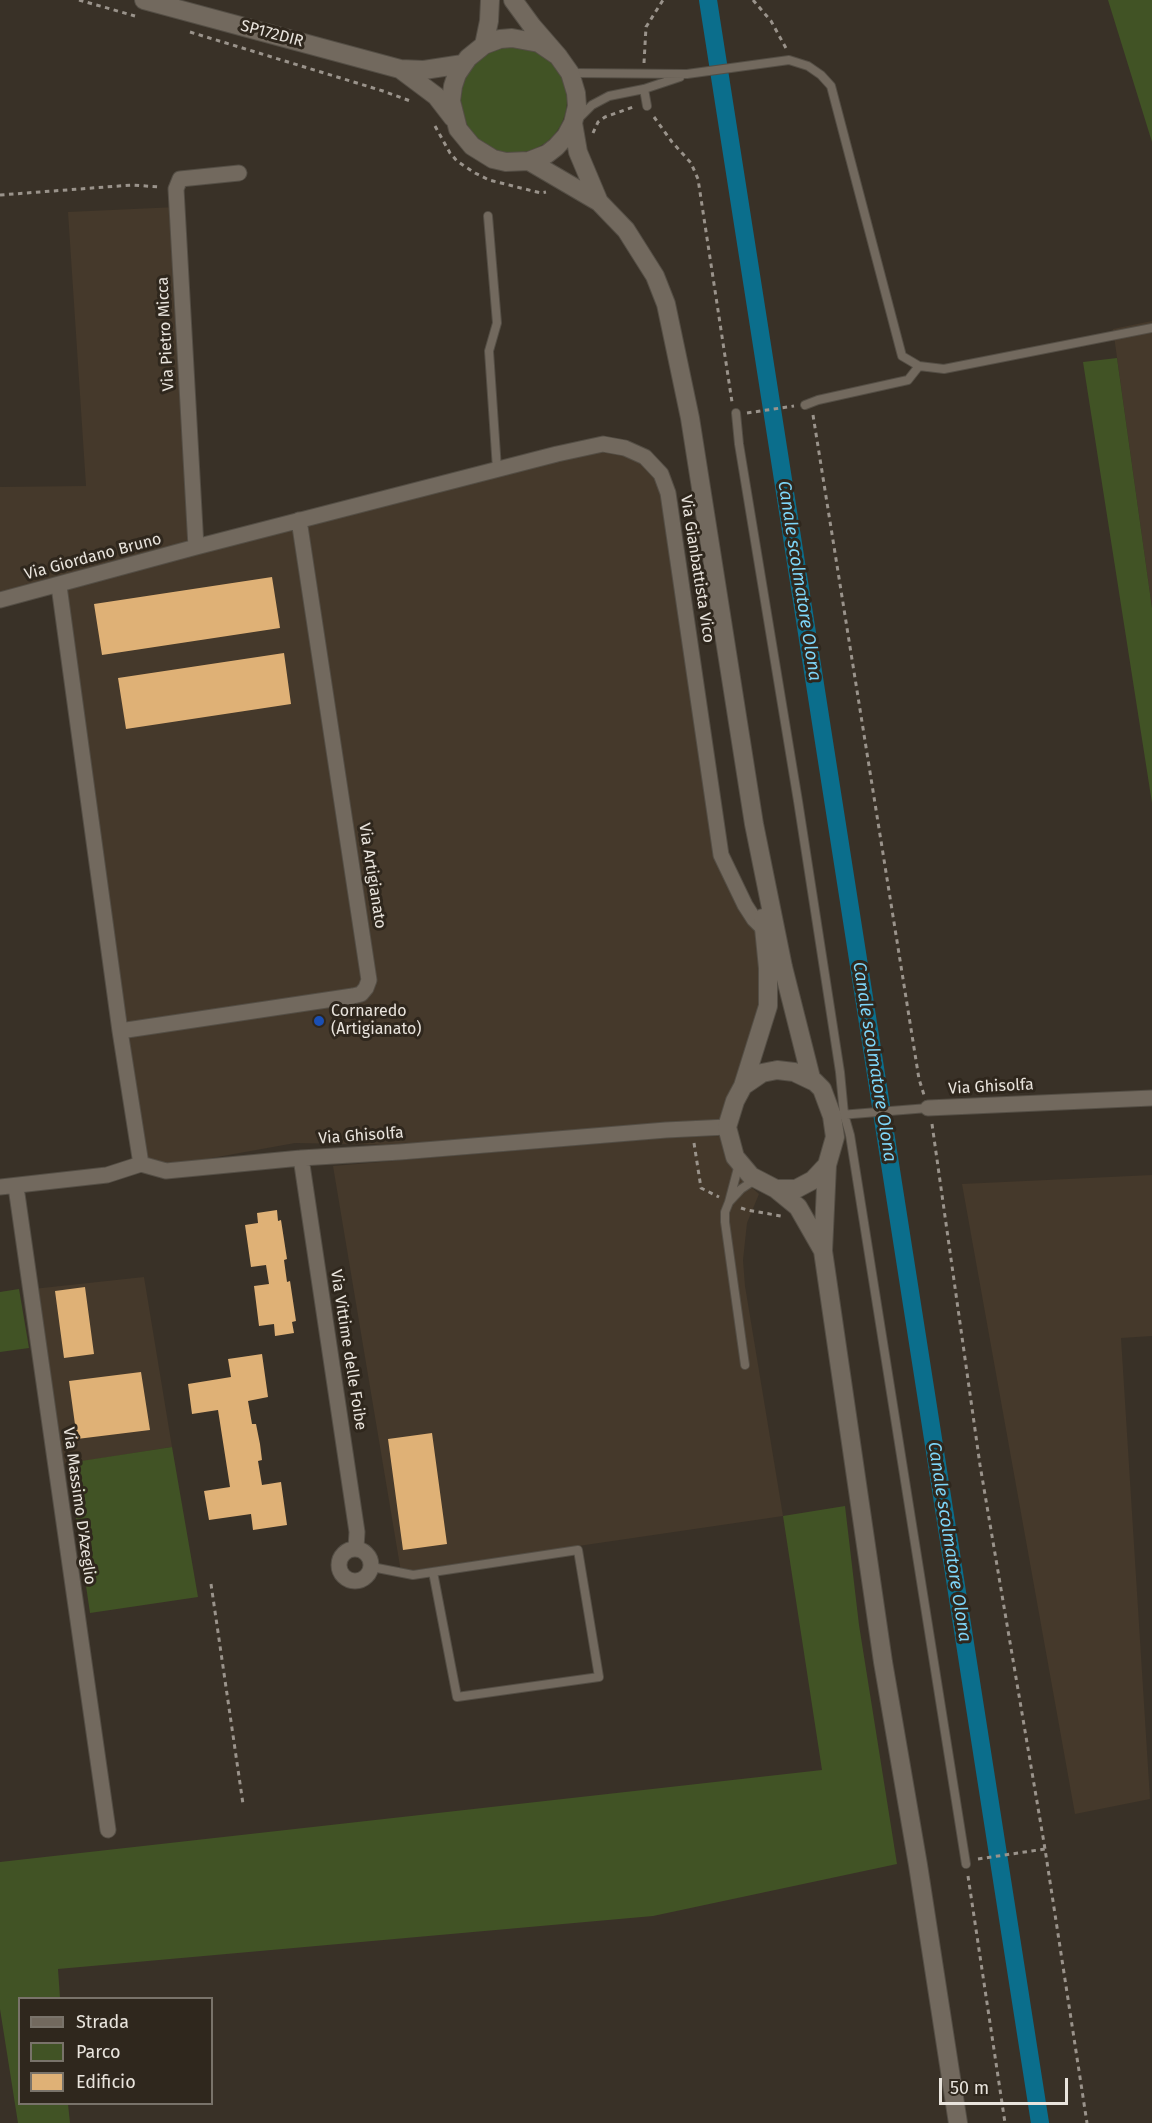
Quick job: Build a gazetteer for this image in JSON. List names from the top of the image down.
{
  "streets": {
    "main road": ["SP172DIR"],
    "street": [
      "Via Pietro Micca",
      "Via Giordano Bruno",
      "Via Gianbattista Vico",
      "Via Artigianato",
      "Via Ghisolfa",
      "Via Vittime delle Foibe",
      "Via Massimo D'Azeglio"
    ]
  },
  "crossings": [
    ["Via Pietro Micca", "Via Giordano Bruno"],
    ["Via Pietro Micca", "Via Gianbattista Vico"],
    ["Via Giordano Bruno", "Via Gianbattista Vico"],
    ["Via Gianbattista Vico", "Via Artigianato"],
    ["Via Ghisolfa", "Via Vittime delle Foibe"]
  ],
  "water": ["Canale scolmatore Olona"],
  "places": ["Cornaredo (Artigianato)"],
  "legend": ["Strada", "Parco", "Edificio"],
  "scale_bar": "50 m"
}
